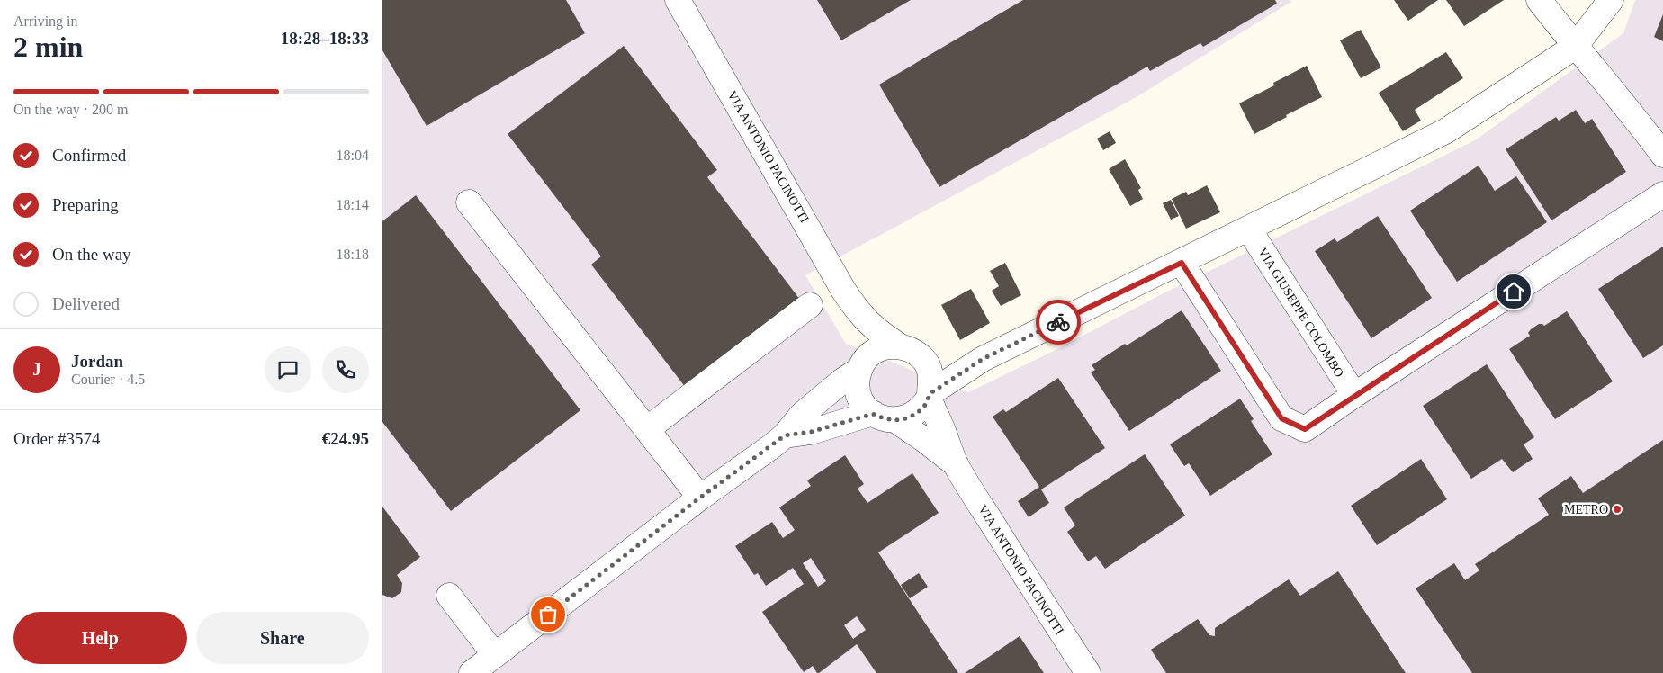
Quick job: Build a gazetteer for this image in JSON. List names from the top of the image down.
{
  "streets": {
    "street": ["VIA ANTONIO PACINOTTI", "VIA GIUSEPPE COLOMBO"]
  },
  "places": ["METRO"],
  "page": {
    "heading": ["2 min", "Arriving in", "18:28–18:33"],
    "panel": [
      "Jordan",
      "Courier · 4.5",
      "Order #3574",
      "€24.95"
    ],
    "bar": "On the way · 200 m",
    "list": [
      ["Confirmed", "18:04"],
      ["Preparing", "18:14"],
      ["On the way", "18:18"],
      "Delivered"
    ],
    "round": "J",
    "buttons": ["Help", "Share"]
  }
}
